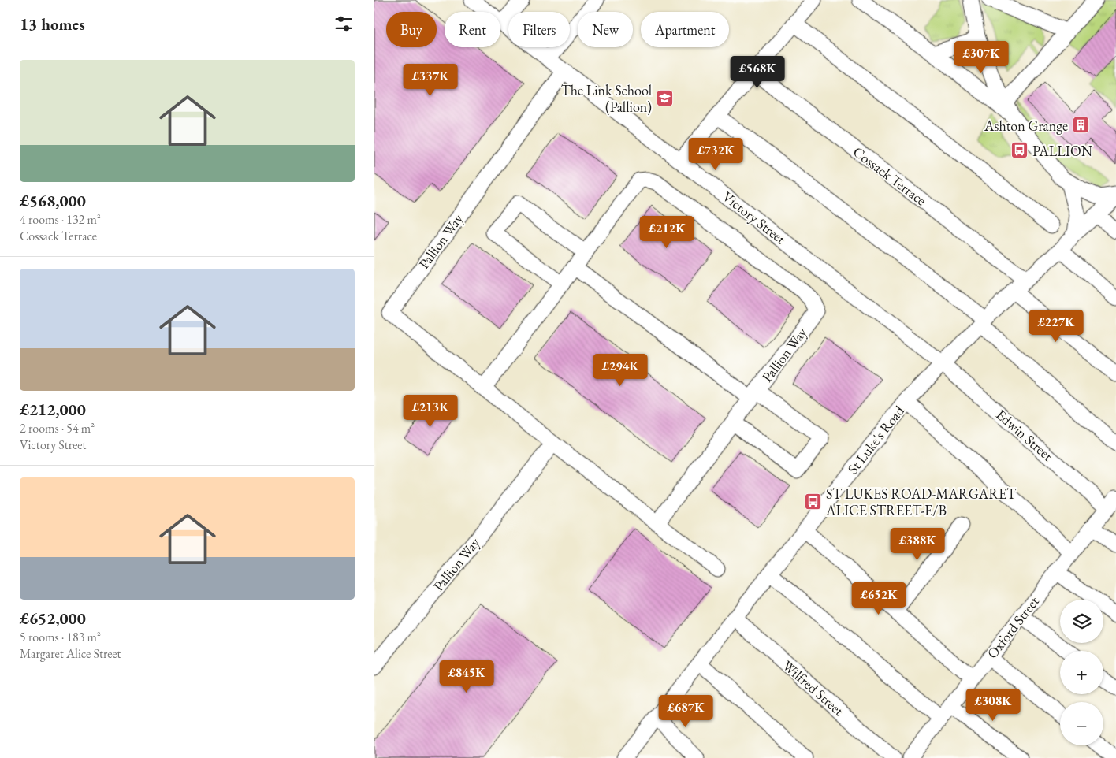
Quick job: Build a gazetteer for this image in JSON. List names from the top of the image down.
{
  "streets": {
    "street": [
      "Cossack Terrace",
      "Victory Street",
      "Pallion Way",
      "Edwin Street",
      "St Luke's Road",
      "Oxford Street",
      "Wilfred Street"
    ]
  },
  "crossings": [
    ["Cossack Terrace", "St Luke's Road"],
    ["Victory Street", "Pallion Way"],
    ["Victory Street", "Edwin Street"],
    ["Victory Street", "St Luke's Road"],
    ["Edwin Street", "St Luke's Road"],
    ["Edwin Street", "Oxford Street"],
    ["St Luke's Road", "Wilfred Street"]
  ],
  "places": {
    "school or university": ["The Link School (Pallion)"],
    "building": ["Ashton Grange"],
    "bus stop": ["PALLION", "ST LUKES ROAD-MARGARET ALICE STREET-E/B"]
  },
  "page": {
    "heading": "13 homes",
    "chip": [
      "Buy",
      "Rent",
      "Filters",
      "New",
      "Apartment"
    ],
    "price": [
      "£307K",
      "£568K",
      "£337K",
      "£732K",
      "£212K",
      "£227K",
      "£294K",
      "£213K",
      "£388K",
      "£652K",
      "£845K",
      "£308K",
      "£687K"
    ],
    "list": [
      {
        "name": "£568,000",
        "note": "4 rooms · 132 m² · Cossack Terrace"
      },
      {
        "name": "£212,000",
        "note": "2 rooms · 54 m² · Victory Street"
      },
      {
        "name": "£652,000",
        "note": "5 rooms · 183 m² · Margaret Alice Street"
      }
    ],
    "map_buttons": ["+", "−"]
  }
}
